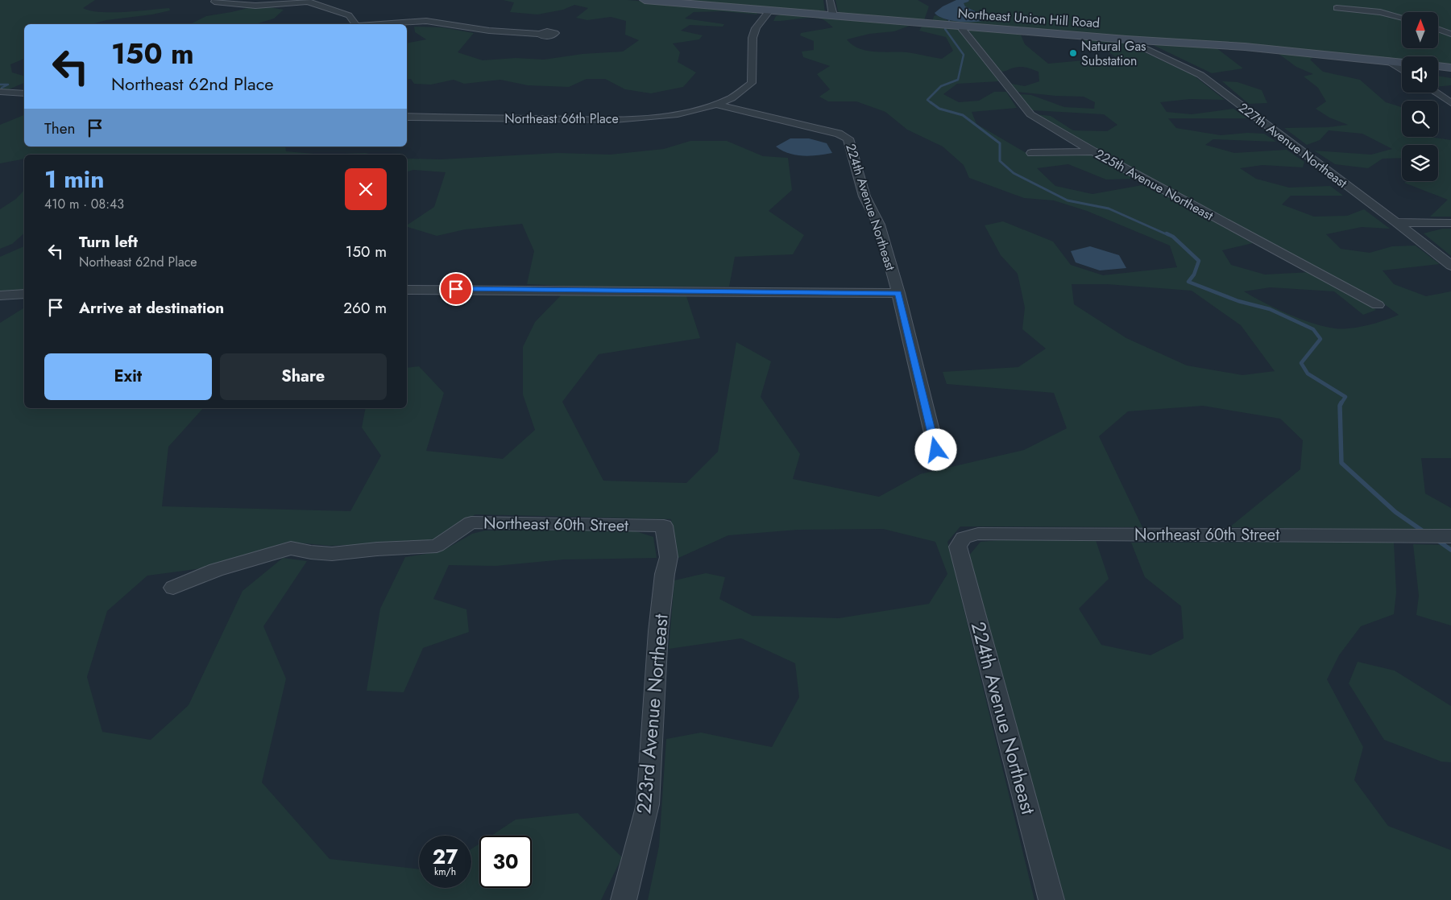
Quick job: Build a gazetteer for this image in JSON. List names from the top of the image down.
{
  "streets": {
    "street": [
      "Northeast Union Hill Road",
      "Northeast 66th Place",
      "227th Avenue Northeast",
      "225th Avenue Northeast",
      "224th Avenue Northeast",
      "Northeast 60th Street",
      "223rd Avenue Northeast"
    ]
  },
  "crossings": [
    ["Northeast Union Hill Road", "227th Avenue Northeast"],
    ["Northeast Union Hill Road", "225th Avenue Northeast"],
    ["Northeast 66th Place", "224th Avenue Northeast"],
    ["224th Avenue Northeast", "Northeast 60th Street"],
    ["Northeast 60th Street", "223rd Avenue Northeast"]
  ],
  "places": ["Natural Gas Substation"],
  "north": "top",
  "page": {
    "turn": ["150 m", "Northeast 62nd Place"],
    "then": "Then",
    "heading": ["1 min", "410 m · 08:43"],
    "list": [
      {
        "name": "Turn left",
        "note": "Northeast 62nd Place",
        "value": "150 m"
      },
      {
        "name": "Arrive at destination",
        "value": "260 m"
      }
    ],
    "buttons": ["Exit", "Share"],
    "speed": "27 km/h",
    "limit": "30"
  }
}
